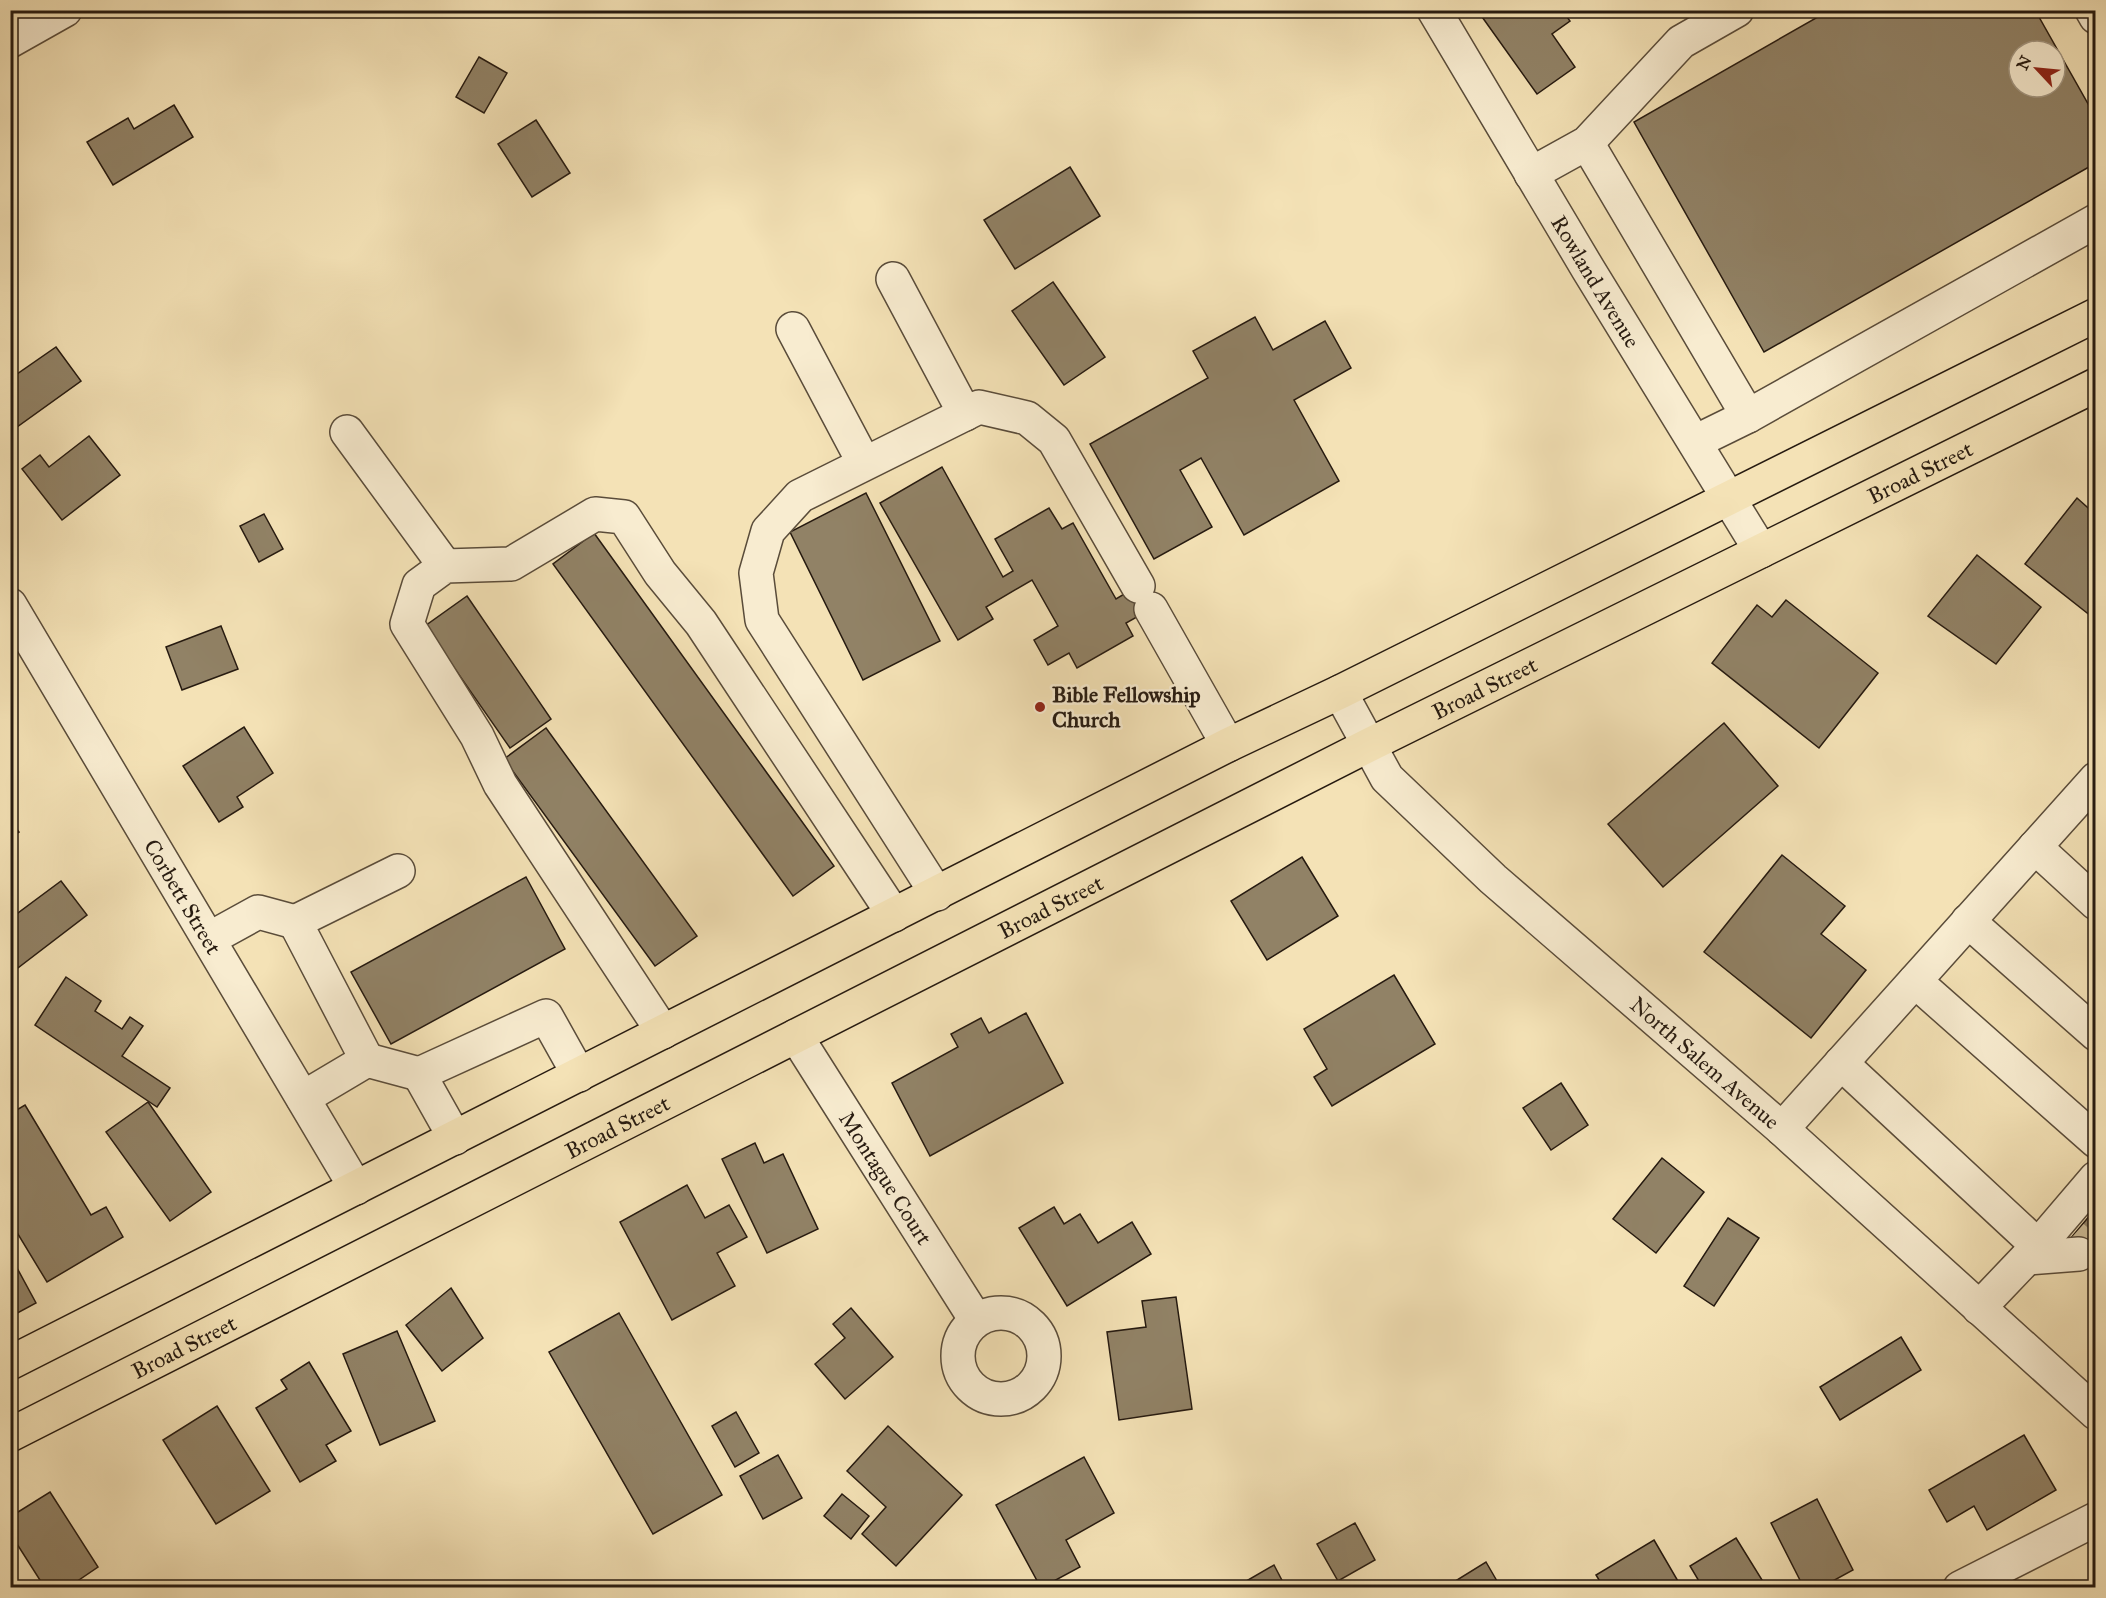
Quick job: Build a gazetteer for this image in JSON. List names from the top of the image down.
{
  "streets": {
    "main road": ["Broad Street"],
    "street": [
      "Rowland Avenue",
      "Corbett Street",
      "North Salem Avenue",
      "Montague Court"
    ]
  },
  "crossings": [
    ["Rowland Avenue", "Broad Street"],
    ["Broad Street", "North Salem Avenue"],
    ["Broad Street", "Montague Court"]
  ],
  "places": ["Bible Fellowship Church"],
  "north": "top left"
}
